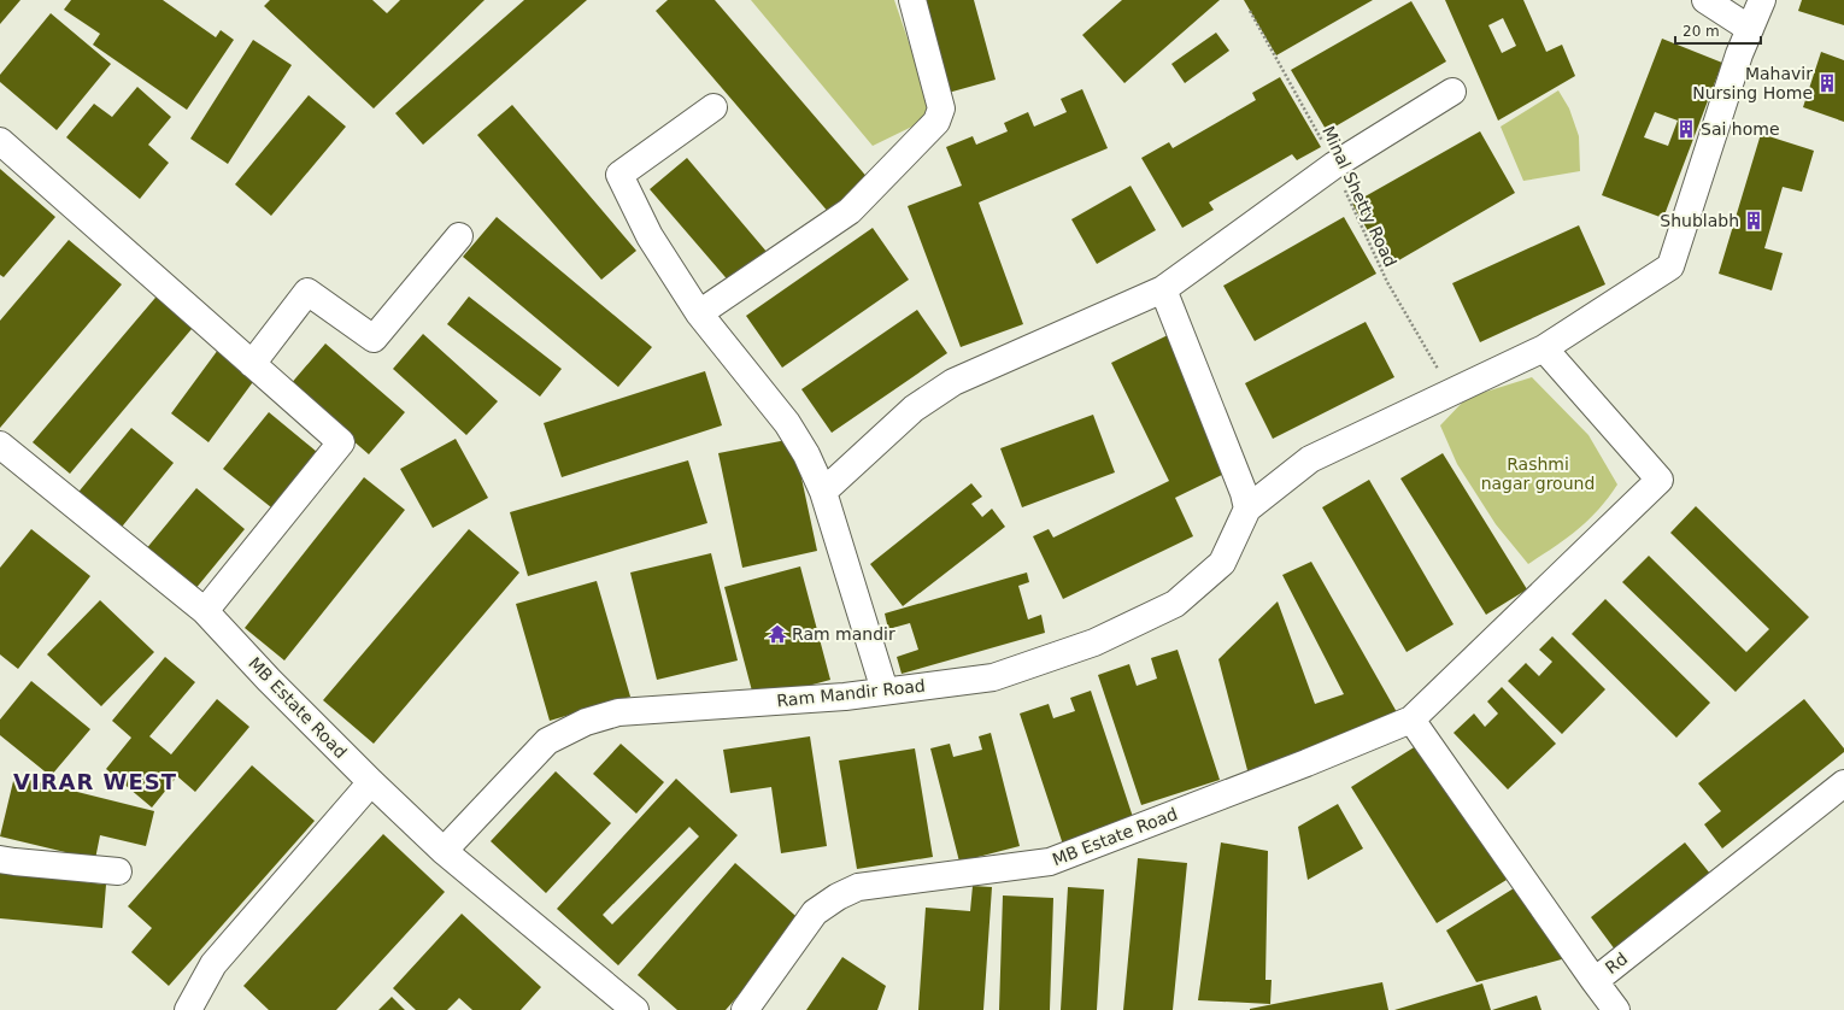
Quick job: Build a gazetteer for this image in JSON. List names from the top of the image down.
{
  "streets": {
    "street": ["Ram Mandir Road", "MB Estate Road", "Rd"],
    "path": ["Minal Shetty Road"]
  },
  "crossings": [
    ["Ram Mandir Road", "MB Estate Road"],
    ["MB Estate Road", "Rd"]
  ],
  "districts": ["VIRAR WEST"],
  "parks": ["Rashmi nagar ground"],
  "places": {
    "building": ["Mahavir Nursing Home", "Sai home", "Shublabh"],
    "temple": ["Ram mandir"]
  },
  "scale_bar": "20 m"
}
